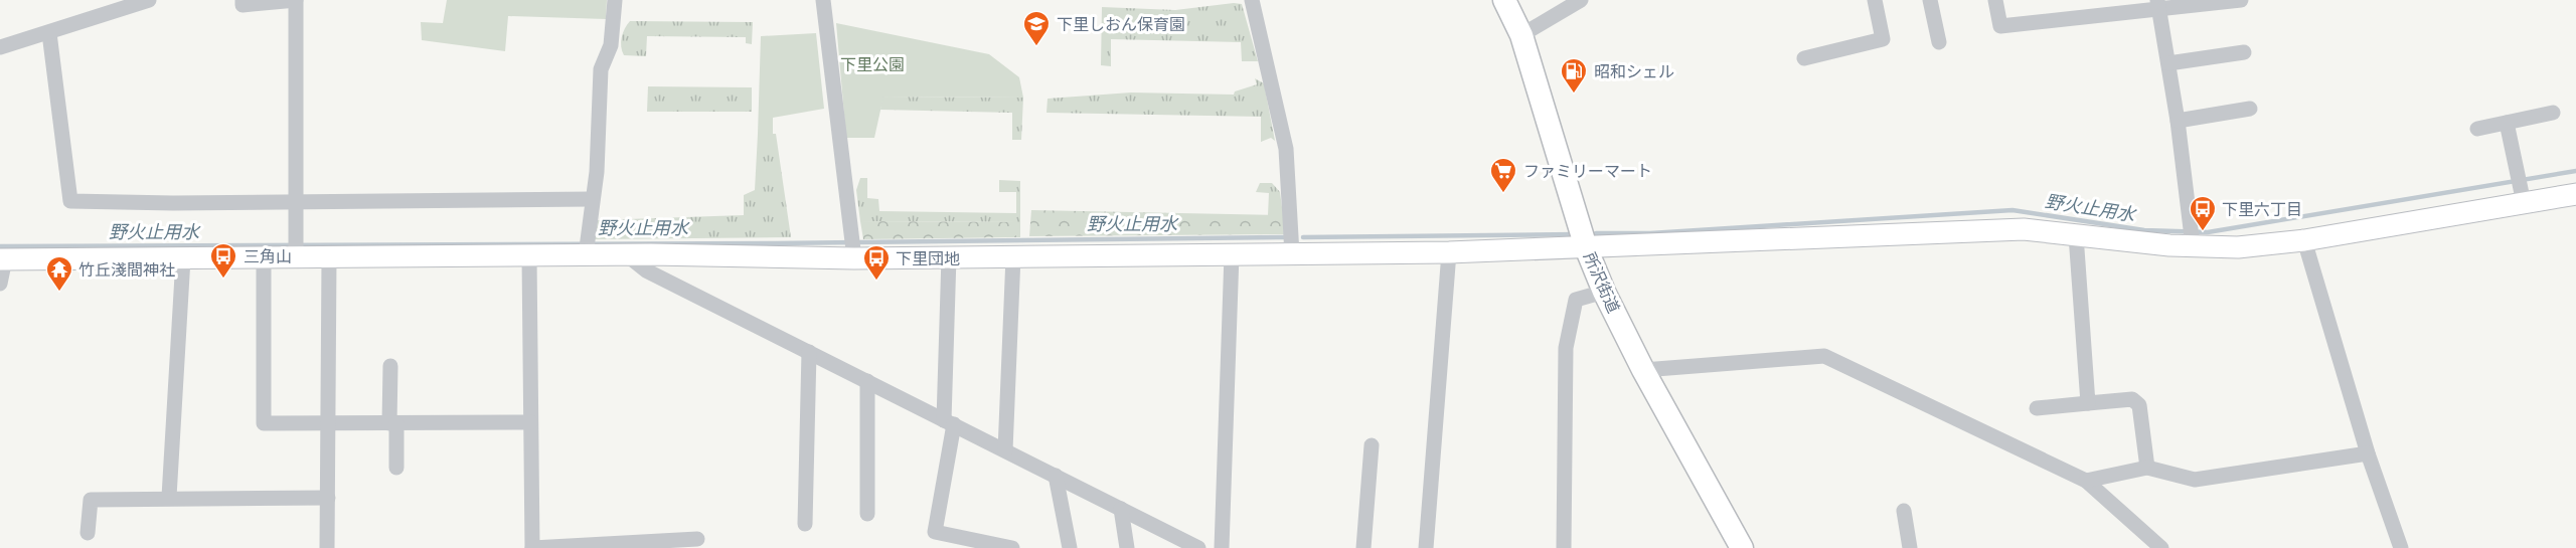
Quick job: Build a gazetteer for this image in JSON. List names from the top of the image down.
{
  "streets": {
    "main road": ["所沢街道"]
  },
  "water": ["野火止用水"],
  "parks": ["下里公園"],
  "places": {
    "school or university": ["下里しおん保育園"],
    "fuel station": ["昭和シェル"],
    "supermarket": ["ファミリーマート"],
    "bus stop": ["下里六丁目", "三角山", "下里団地"],
    "temple": ["竹丘淺間神社"]
  }
}
